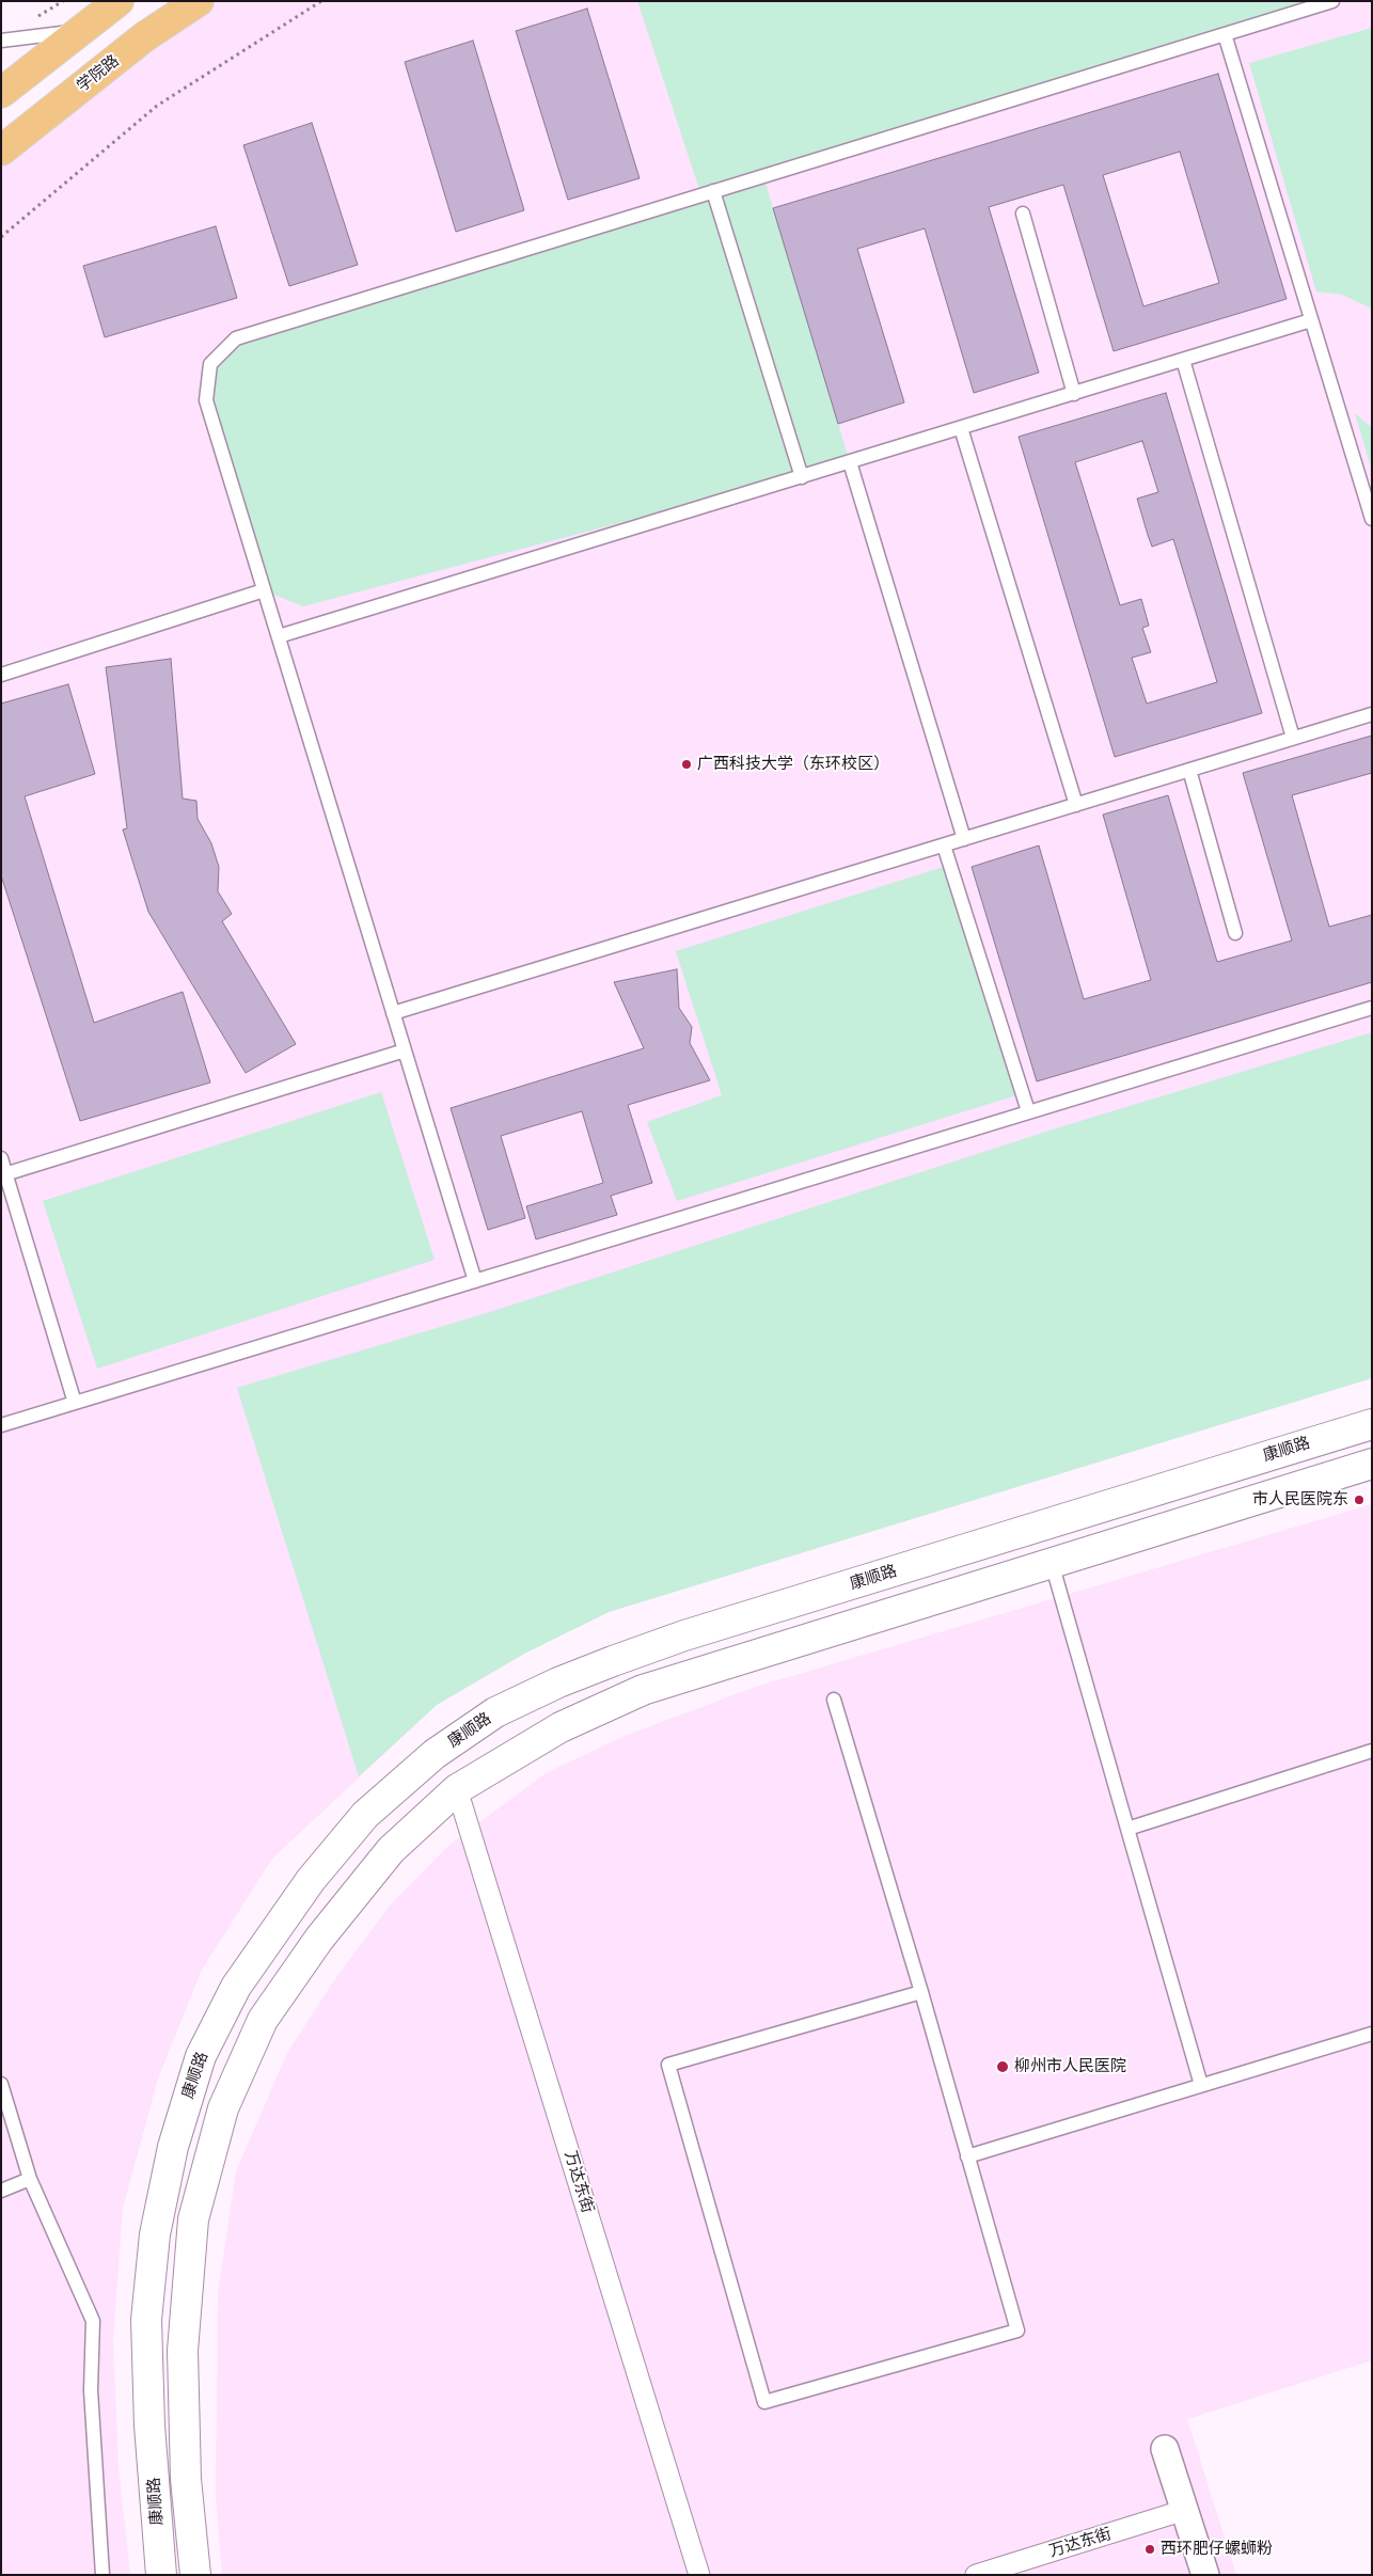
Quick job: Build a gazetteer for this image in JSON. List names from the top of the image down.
{
  "streets": {
    "main road": ["学院路", "康顺路"],
    "street": ["万达东街"]
  },
  "crossings": [
    ["康顺路", "万达东街"]
  ],
  "places": [
    "广西科技大学（东环校区）",
    "市人民医院东",
    "柳州市人民医院",
    "西环肥仔螺蛳粉"
  ]
}
